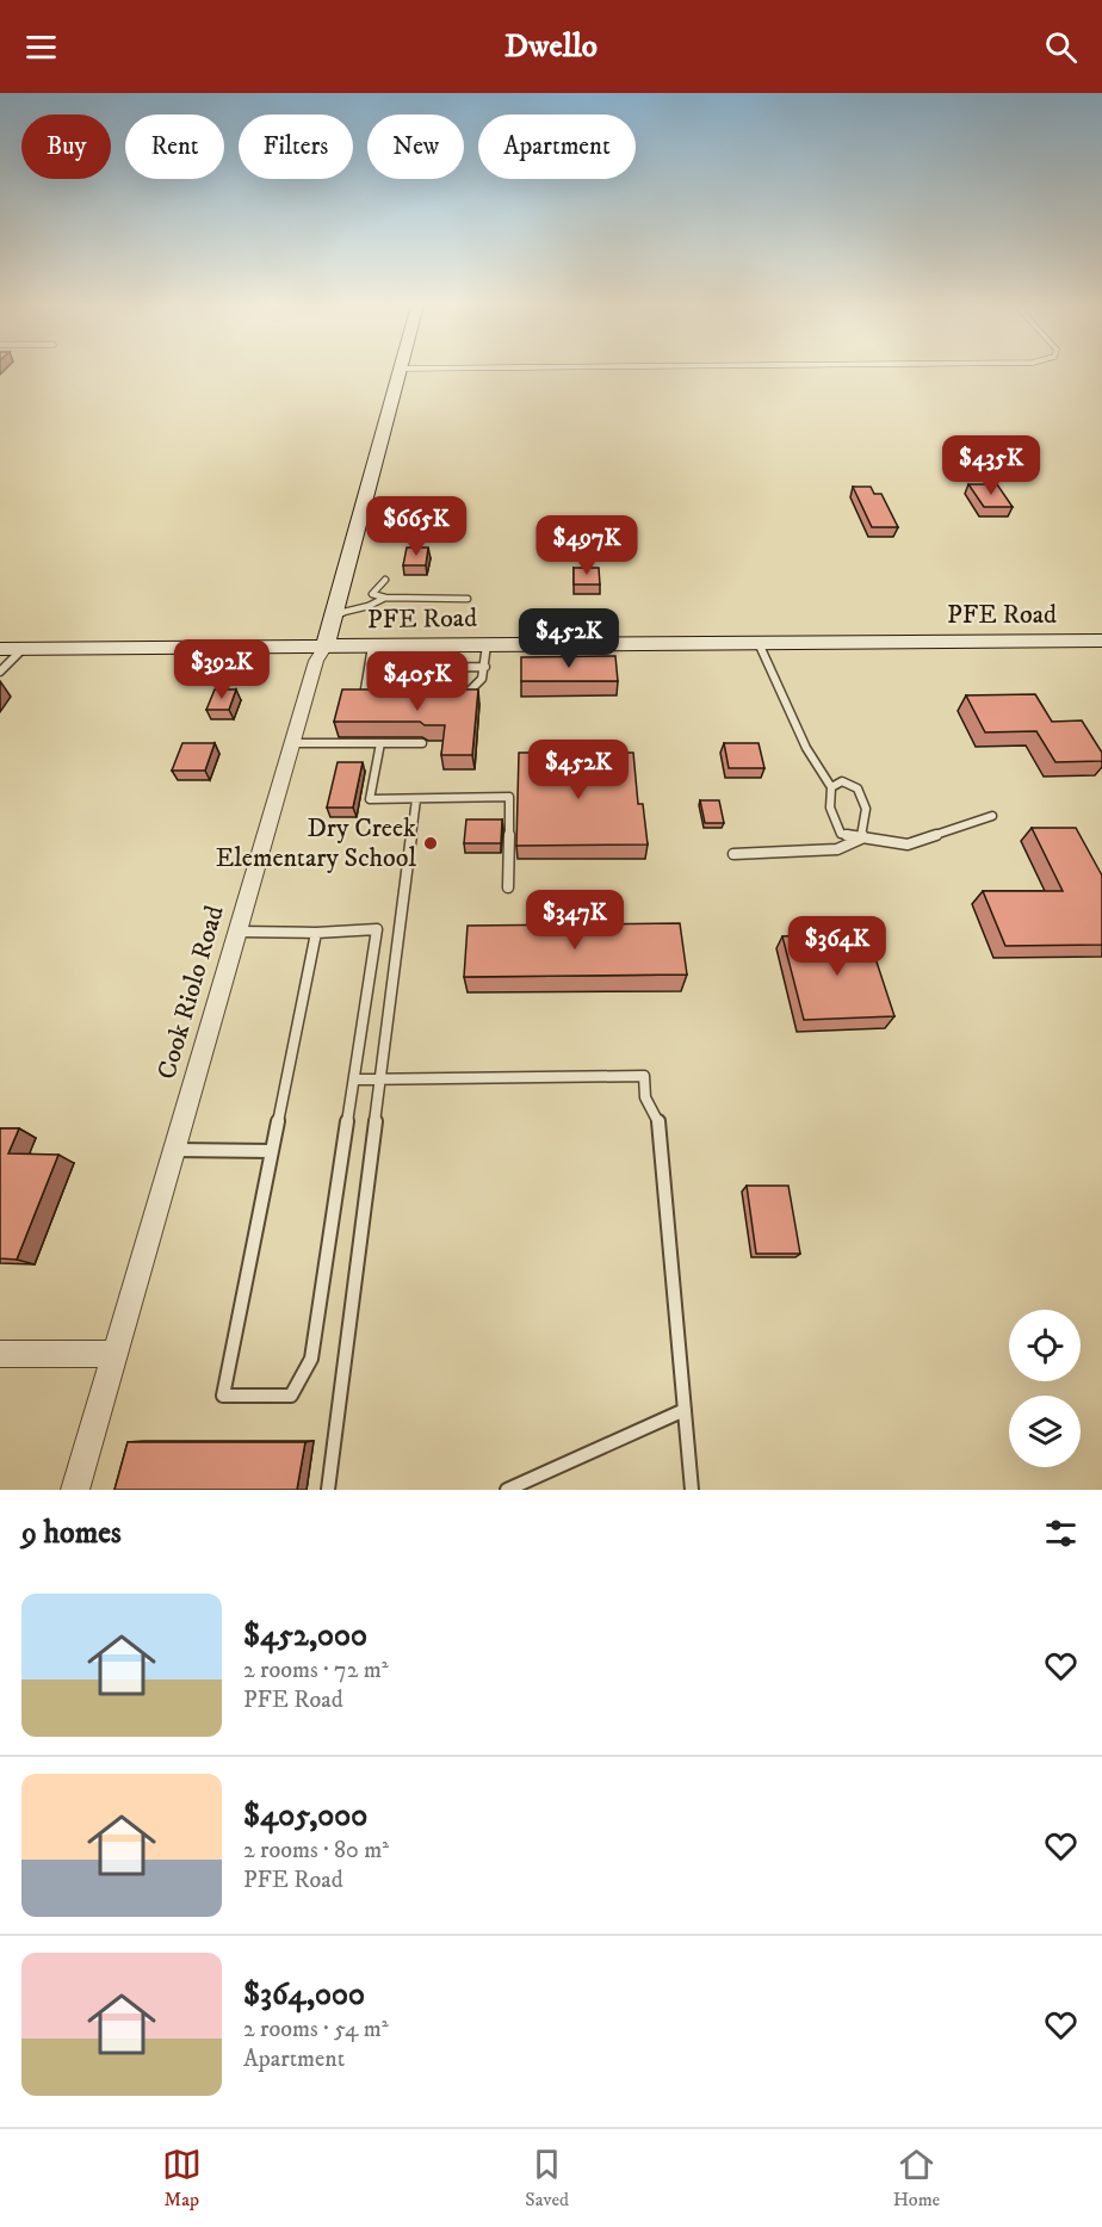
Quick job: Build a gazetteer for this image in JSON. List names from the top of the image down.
{
  "streets": {
    "main road": ["PFE Road", "Cook Riolo Road"]
  },
  "crossings": [
    ["PFE Road", "Cook Riolo Road"]
  ],
  "places": ["Dry Creek Elementary School"],
  "page": {
    "header": "Dwello",
    "chip": [
      "Buy",
      "Rent",
      "Filters",
      "New",
      "Apartment"
    ],
    "price": [
      "$435K",
      "$665K",
      "$497K",
      "$452K",
      "$392K",
      "$405K",
      "$452K",
      "$347K",
      "$364K"
    ],
    "heading": "9 homes",
    "list": [
      {
        "name": "$452,000",
        "note": "2 rooms · 72 m² · PFE Road"
      },
      {
        "name": "$405,000",
        "note": "2 rooms · 80 m² · PFE Road"
      },
      {
        "name": "$364,000",
        "note": "2 rooms · 54 m² · Apartment"
      }
    ],
    "tabs": ["Map", "Saved", "Home"]
  }
}
